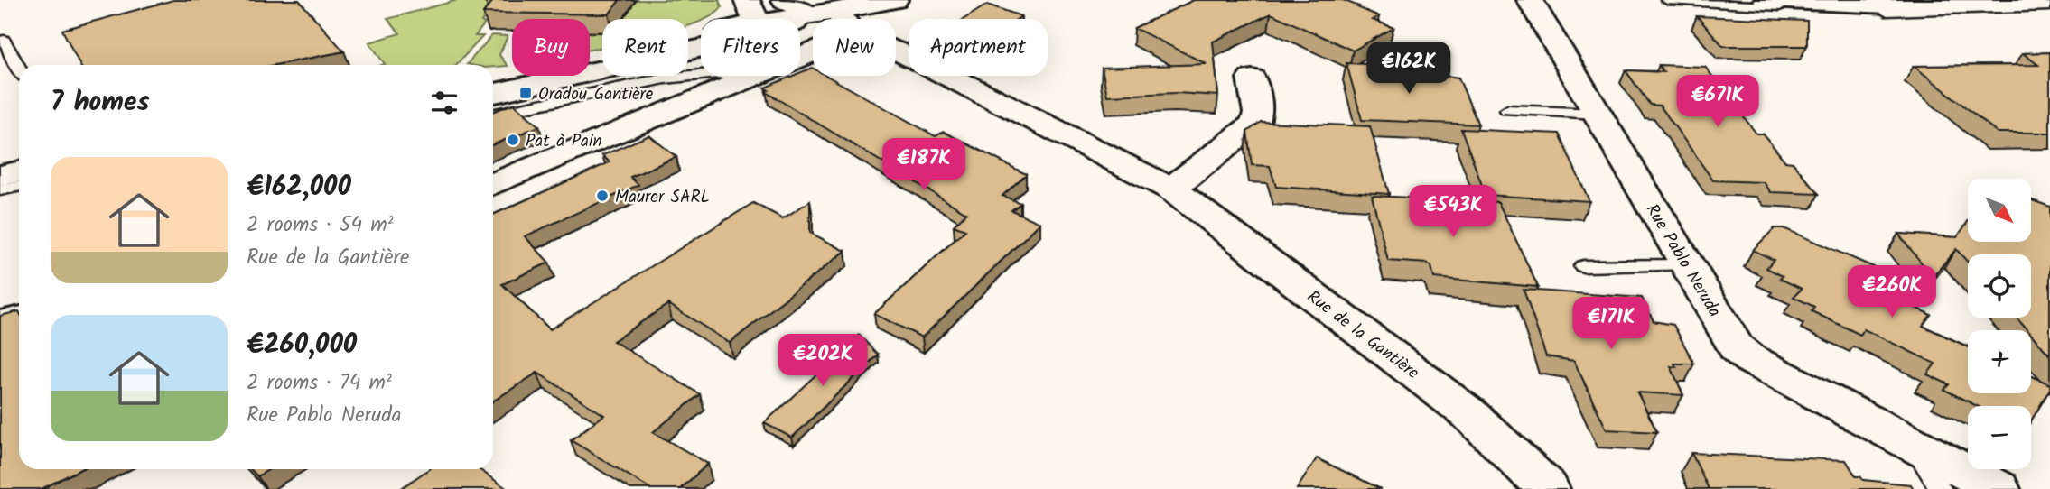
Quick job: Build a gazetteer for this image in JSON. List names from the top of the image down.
{
  "streets": {
    "street": ["Rue Pablo Neruda", "Rue de la Gantière"]
  },
  "places": {
    "transit": ["Oradou Gantière"],
    "other": ["Pat à Pain", "Maurer SARL"]
  },
  "north": "bottom right",
  "page": {
    "chip": [
      "Buy",
      "Rent",
      "Filters",
      "New",
      "Apartment"
    ],
    "price": [
      "€162K",
      "€671K",
      "€187K",
      "€543K",
      "€260K",
      "€171K",
      "€202K"
    ],
    "heading": "7 homes",
    "list": [
      {
        "name": "€162,000",
        "note": "2 rooms · 54 m² · Rue de la Gantière"
      },
      {
        "name": "€260,000",
        "note": "2 rooms · 74 m² · Rue Pablo Neruda"
      }
    ],
    "map_buttons": ["+", "−"]
  }
}
